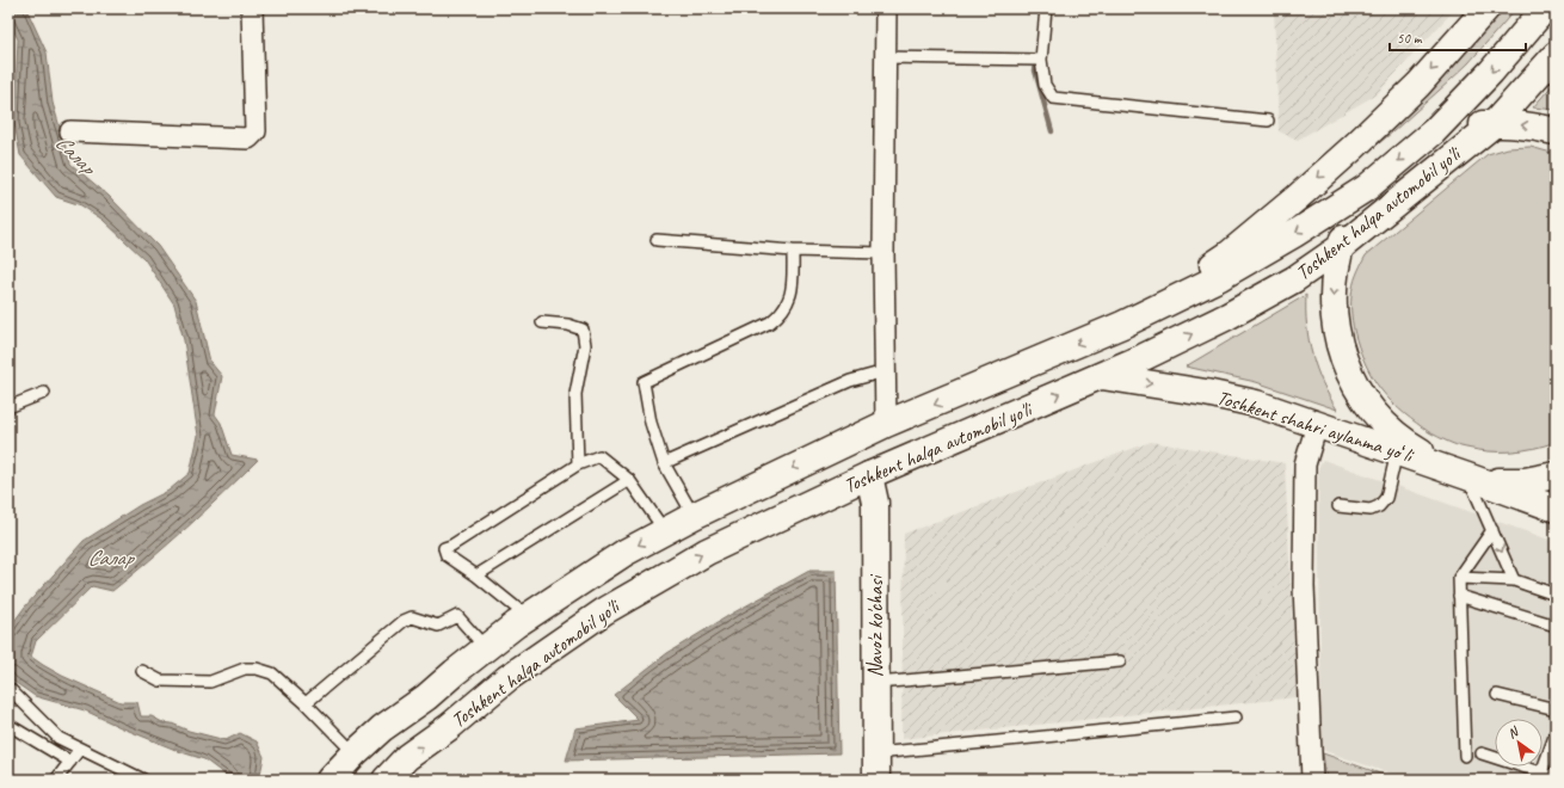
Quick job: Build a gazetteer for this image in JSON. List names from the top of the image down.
{
  "streets": {
    "main road": ["Toshkent halqa avtomobil yo'li", "Toshkent shahri aylanma yoʻli", "Navo'z ko'chasi"]
  },
  "crossings": [
    ["Toshkent halqa avtomobil yo'li", "Toshkent shahri aylanma yoʻli"],
    ["Toshkent halqa avtomobil yo'li", "Navo'z ko'chasi"]
  ],
  "water": ["Салар"],
  "scale_bar": "50 m",
  "north": "top left"
}
